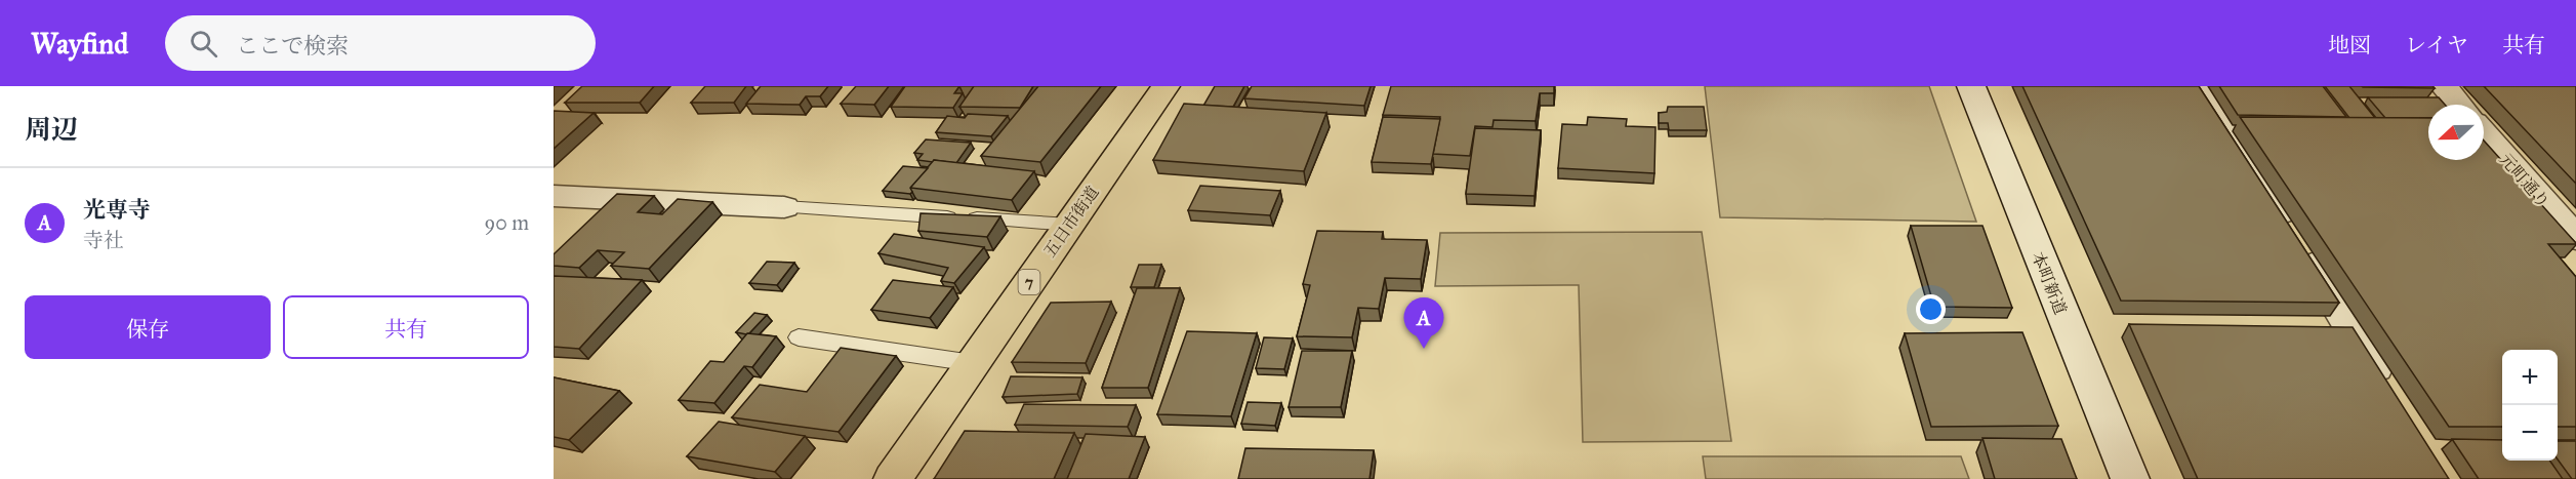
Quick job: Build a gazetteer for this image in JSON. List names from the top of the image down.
{
  "streets": {
    "main road": ["五日市街道", "7"],
    "street": ["元町通り", "本町新道"]
  },
  "north": "left",
  "page": {
    "header": "Wayfind",
    "search": "ここで検索",
    "nav": ["地図", "レイヤ", "共有"],
    "heading": "周辺",
    "list": [
      {
        "mark": "A",
        "name": "光専寺",
        "note": "寺社",
        "value": "90 m"
      }
    ],
    "buttons": ["保存", "共有"],
    "pins": "A",
    "map_buttons": ["+", "−"]
  }
}
